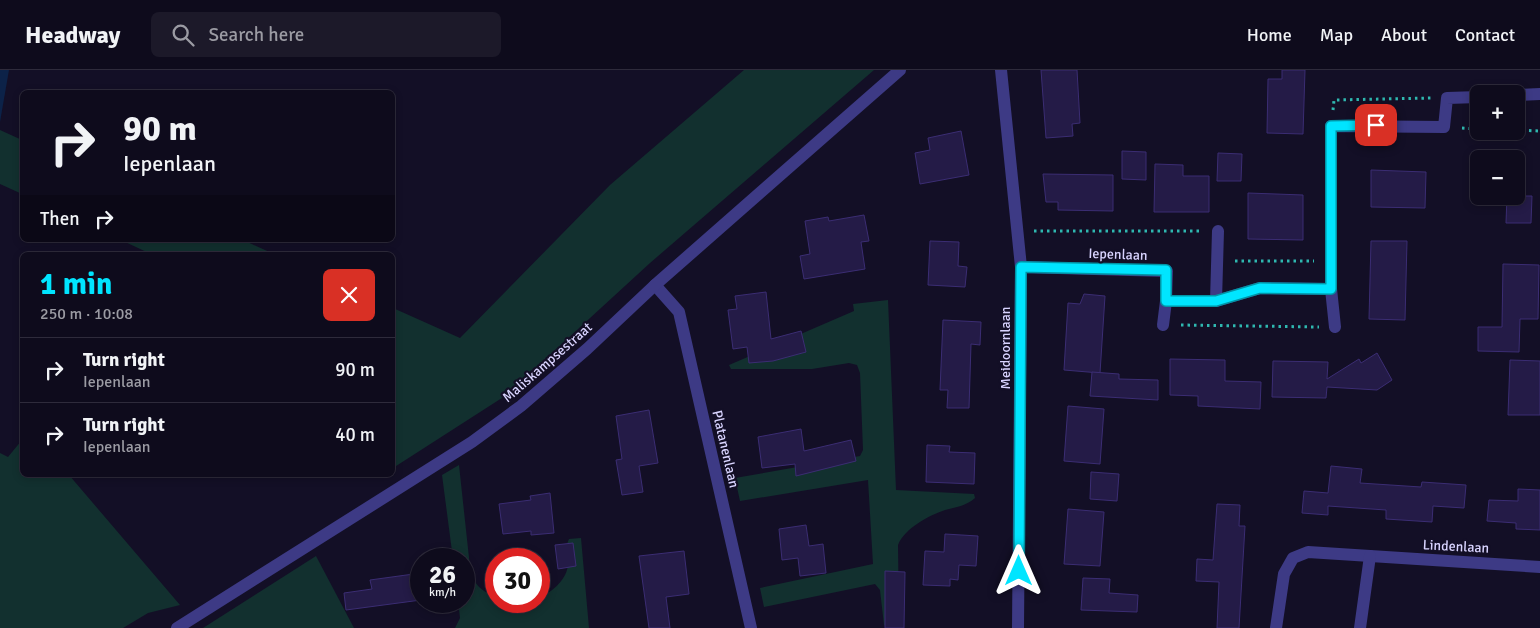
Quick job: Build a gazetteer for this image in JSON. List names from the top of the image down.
{
  "streets": {
    "street": [
      "Iepenlaan",
      "Meidoornlaan",
      "Maliskampsestraat",
      "Platanenlaan",
      "Lindenlaan"
    ]
  },
  "crossings": [
    ["Iepenlaan", "Meidoornlaan"],
    ["Maliskampsestraat", "Platanenlaan"]
  ],
  "page": {
    "header": "Headway",
    "search": "Search here",
    "nav": [
      "Home",
      "Map",
      "About",
      "Contact"
    ],
    "map_buttons": ["+", "−"],
    "turn": ["90 m", "Iepenlaan"],
    "then": "Then",
    "heading": ["1 min", "250 m · 10:08"],
    "list": [
      {
        "name": "Turn right",
        "note": "Iepenlaan",
        "value": "90 m"
      },
      {
        "name": "Turn right",
        "note": "Iepenlaan",
        "value": "40 m"
      }
    ],
    "speed": "26 km/h",
    "limit": "30"
  }
}
